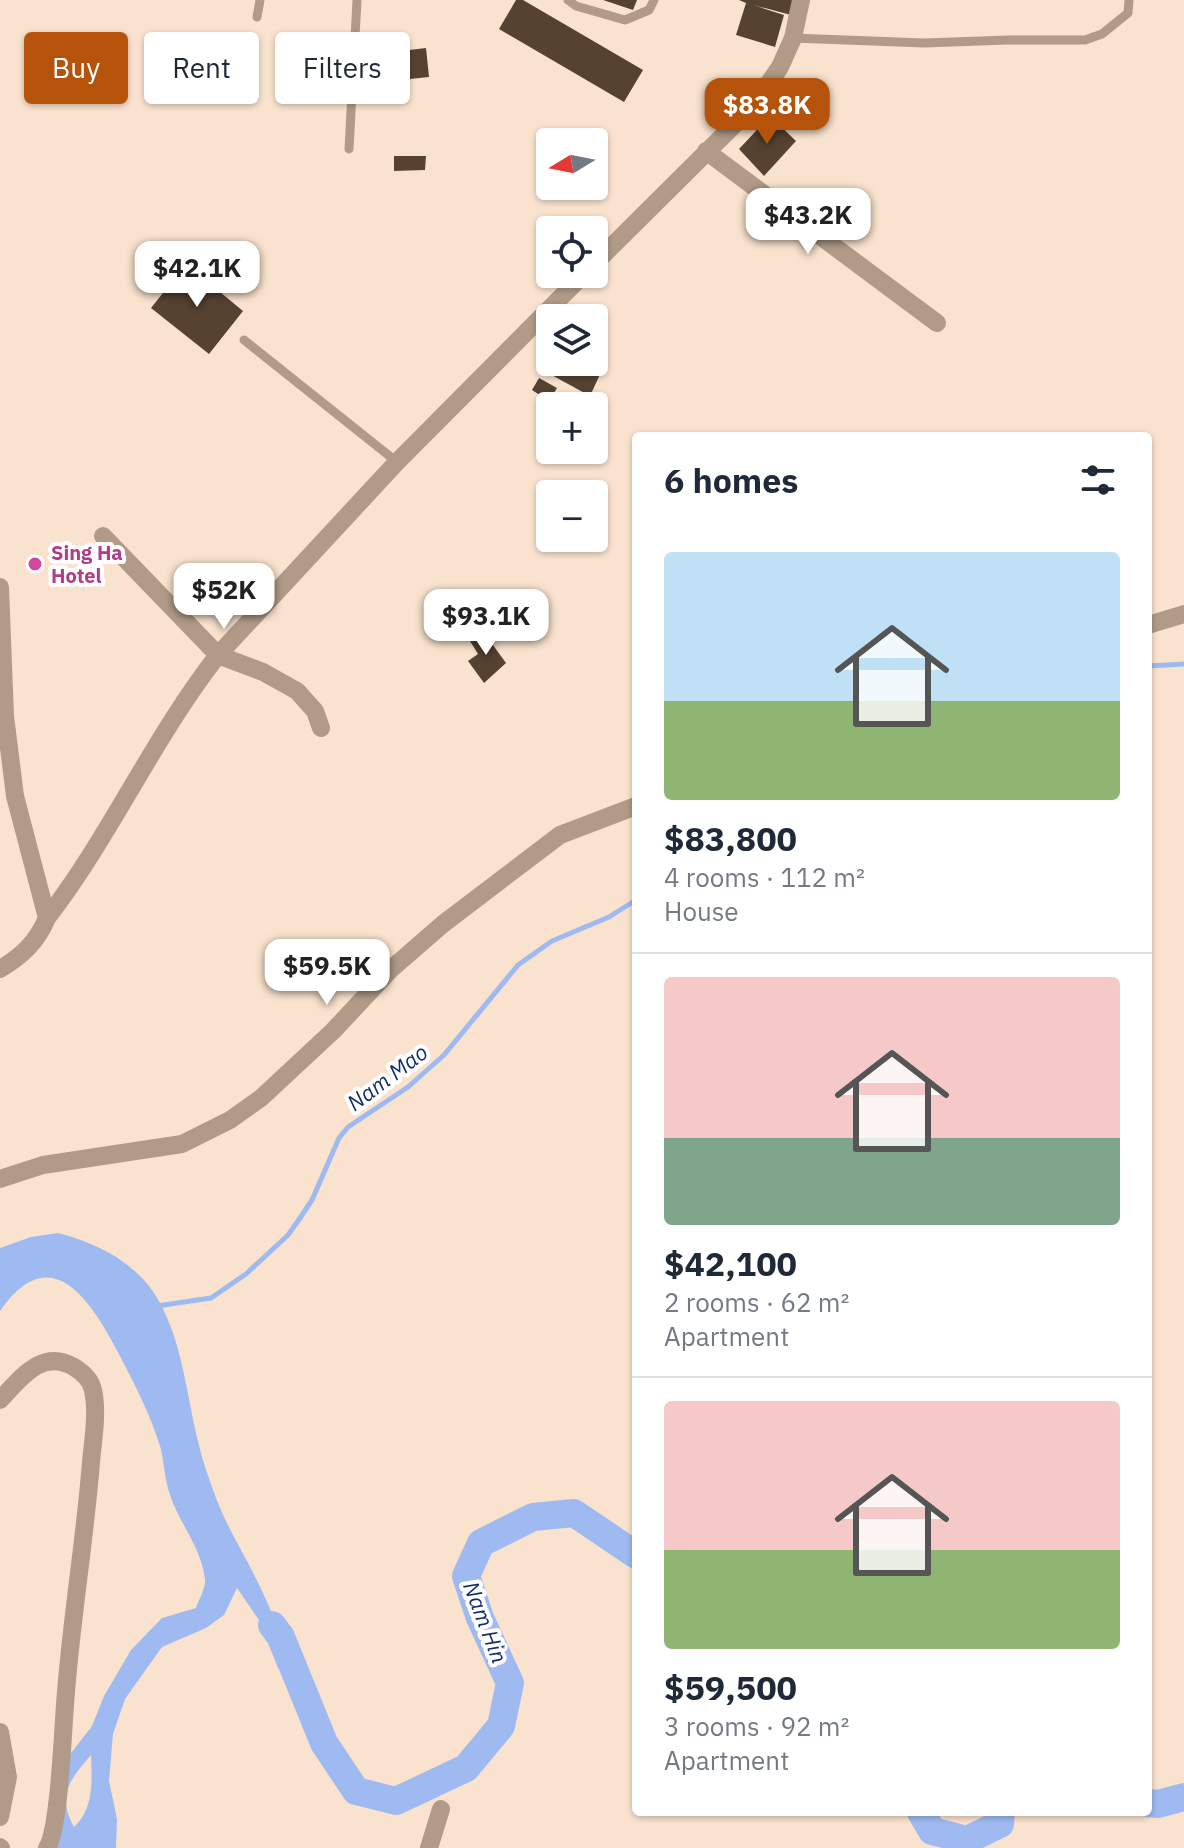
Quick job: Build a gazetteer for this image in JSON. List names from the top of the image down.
{
  "water": ["Nam Mao", "Nam Hin"],
  "places": ["Sing Ha Hotel"],
  "north": "left",
  "page": {
    "chip": ["Buy", "Rent", "Filters"],
    "price": [
      "$83.8K",
      "$43.2K",
      "$42.1K",
      "$52K",
      "$93.1K",
      "$59.5K"
    ],
    "map_buttons": ["+", "−"],
    "heading": "6 homes",
    "list": [
      {
        "name": "$83,800",
        "note": "4 rooms · 112 m² · House"
      },
      {
        "name": "$42,100",
        "note": "2 rooms · 62 m² · Apartment"
      },
      {
        "name": "$59,500",
        "note": "3 rooms · 92 m² · Apartment"
      }
    ]
  }
}
